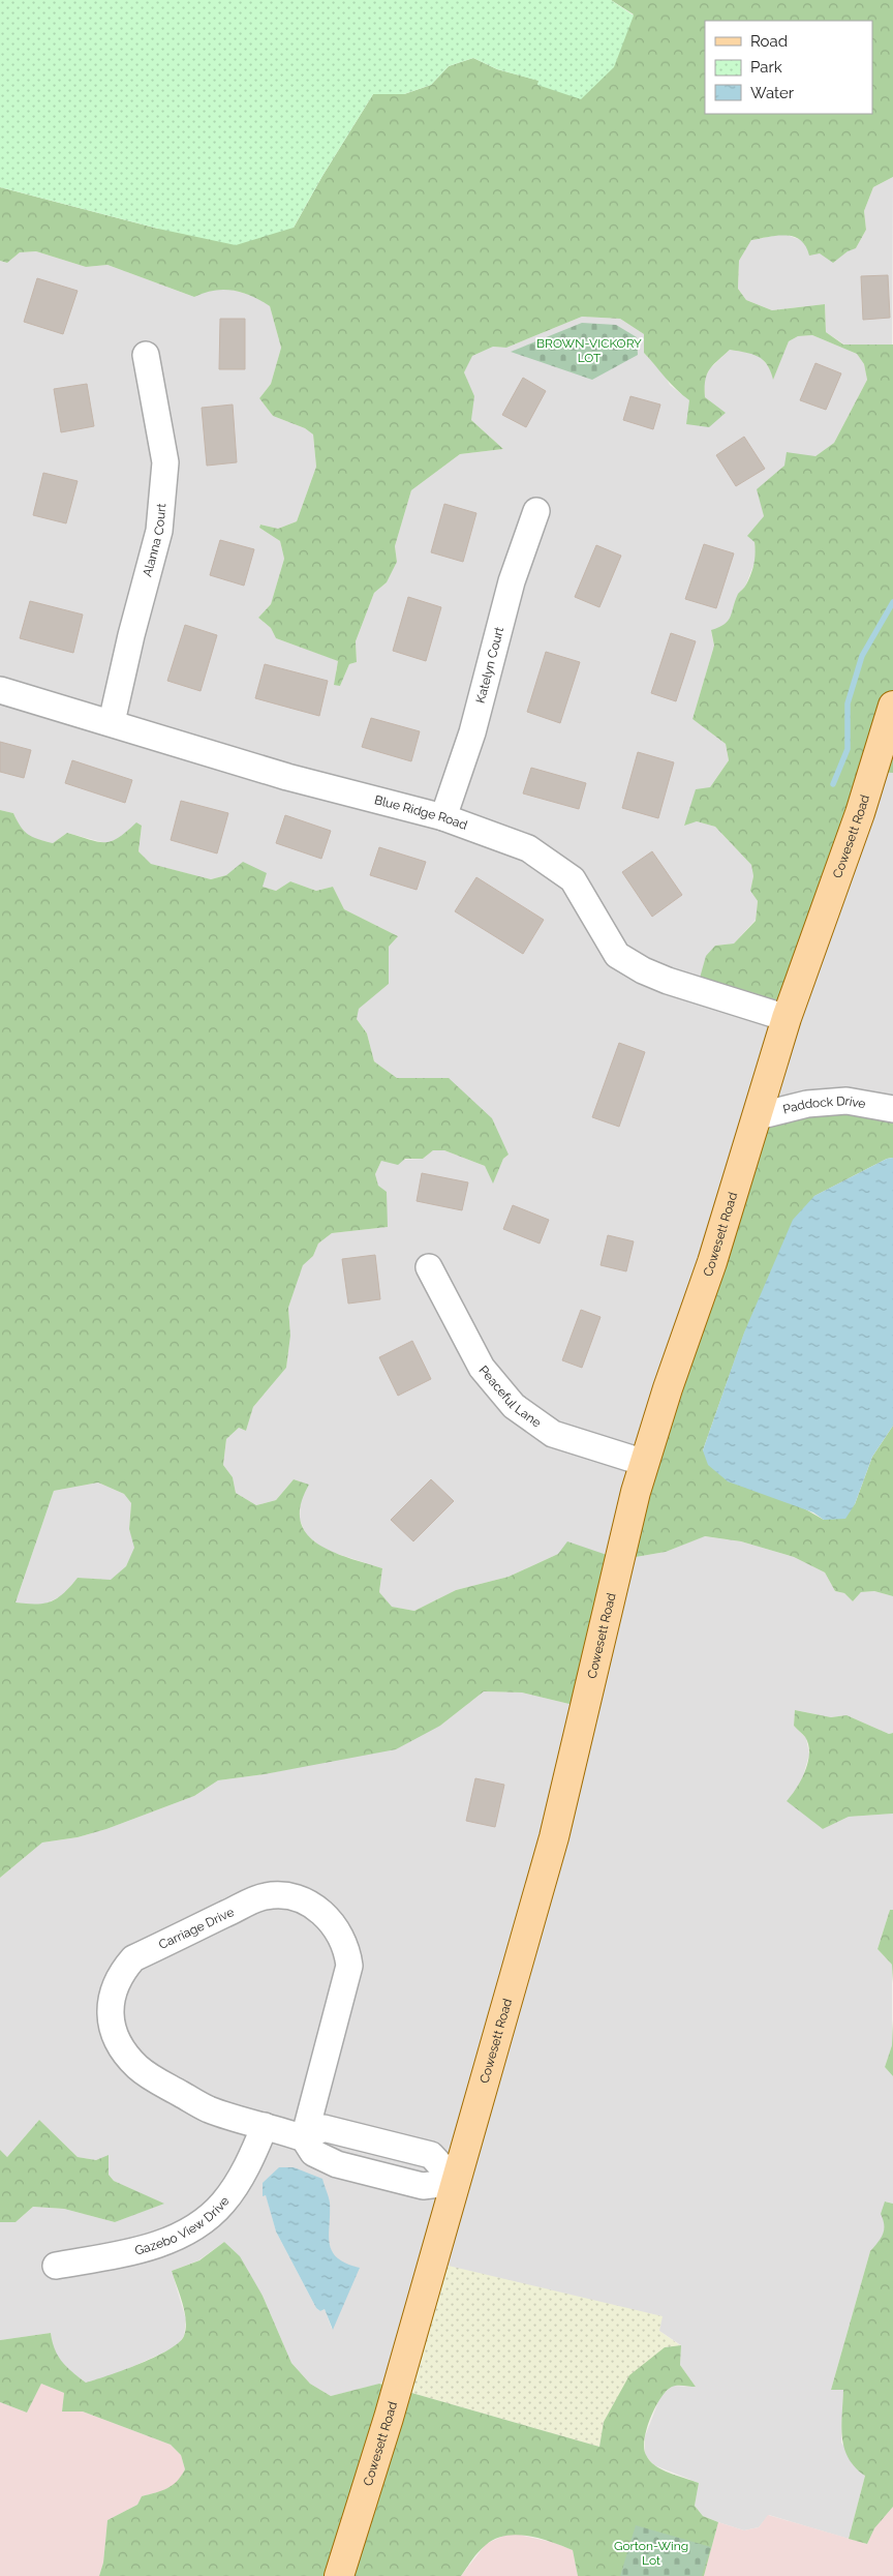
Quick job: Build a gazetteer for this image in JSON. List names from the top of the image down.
{
  "streets": {
    "main road": ["Cowesett Road"],
    "street": [
      "Alanna Court",
      "Katelyn Court",
      "Blue Ridge Road",
      "Paddock Drive",
      "Peaceful Lane",
      "Carriage Drive",
      "Gazebo View Drive"
    ]
  },
  "crossings": [
    ["Alanna Court", "Blue Ridge Road"],
    ["Katelyn Court", "Blue Ridge Road"],
    ["Blue Ridge Road", "Cowesett Road"],
    ["Cowesett Road", "Paddock Drive"],
    ["Cowesett Road", "Peaceful Lane"],
    ["Carriage Drive", "Gazebo View Drive"]
  ],
  "parks": ["BROWN-VICKORY LOT", "Gorton-Wing Lot"],
  "legend": ["Road", "Park", "Water"]
}
